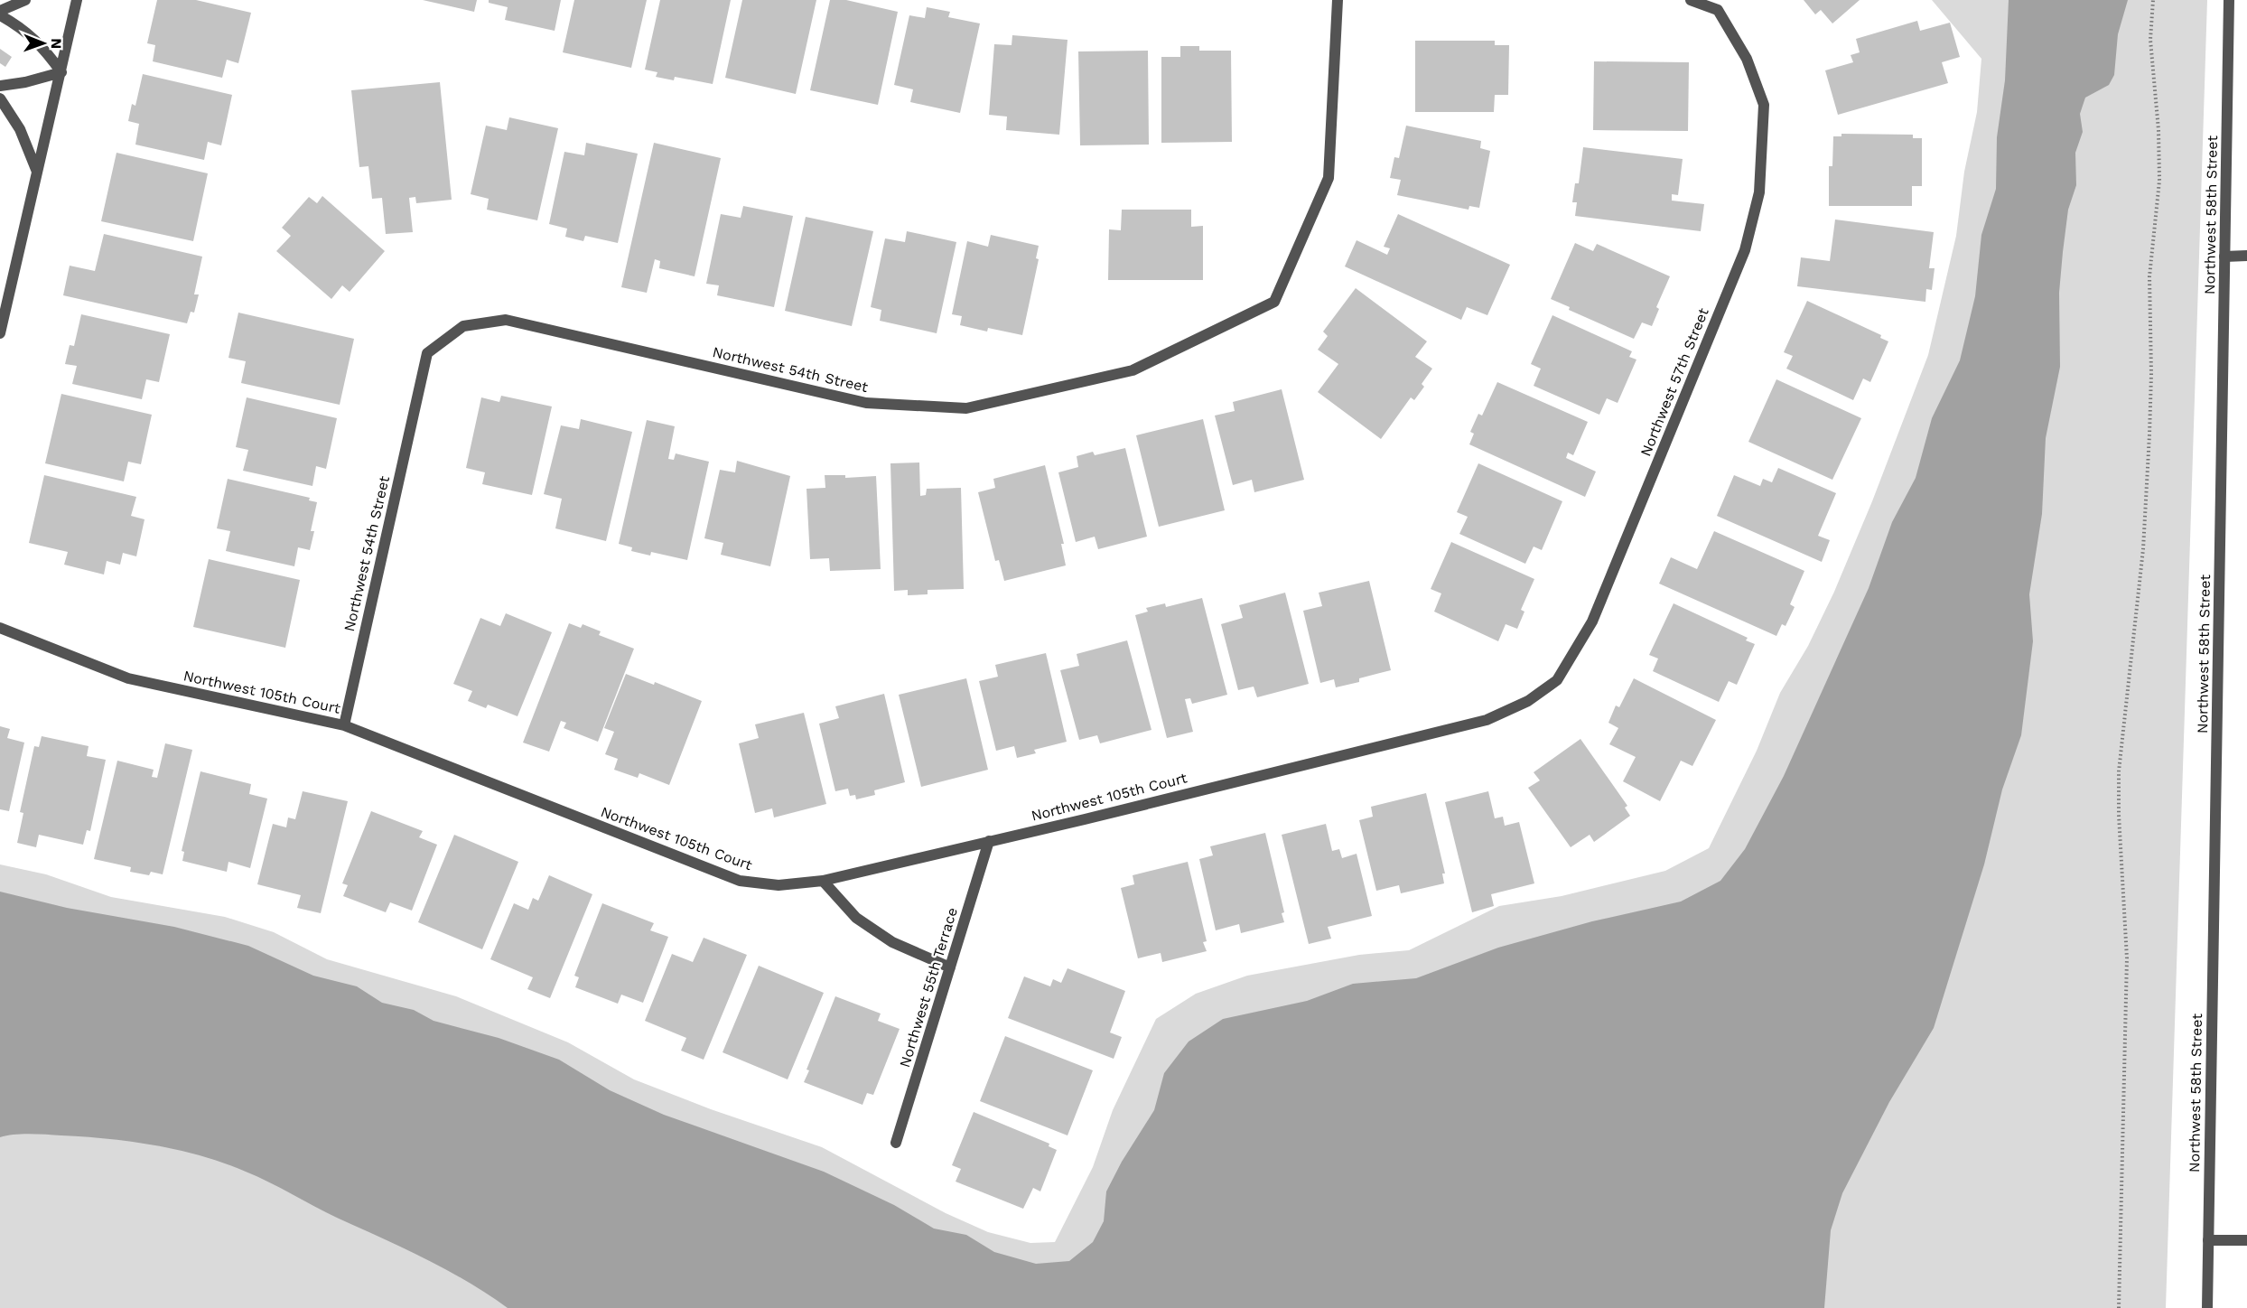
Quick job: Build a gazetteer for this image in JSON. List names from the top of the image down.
{
  "streets": {
    "street": [
      "Northwest 58th Street",
      "Northwest 54th Street",
      "Northwest 57th Street",
      "Northwest 105th Court",
      "Northwest 55th Terrace"
    ]
  },
  "crossings": [
    ["Northwest 54th Street", "Northwest 105th Court"],
    ["Northwest 57th Street", "Northwest 105th Court"],
    ["Northwest 105th Court", "Northwest 55th Terrace"]
  ],
  "north": "right"
}
